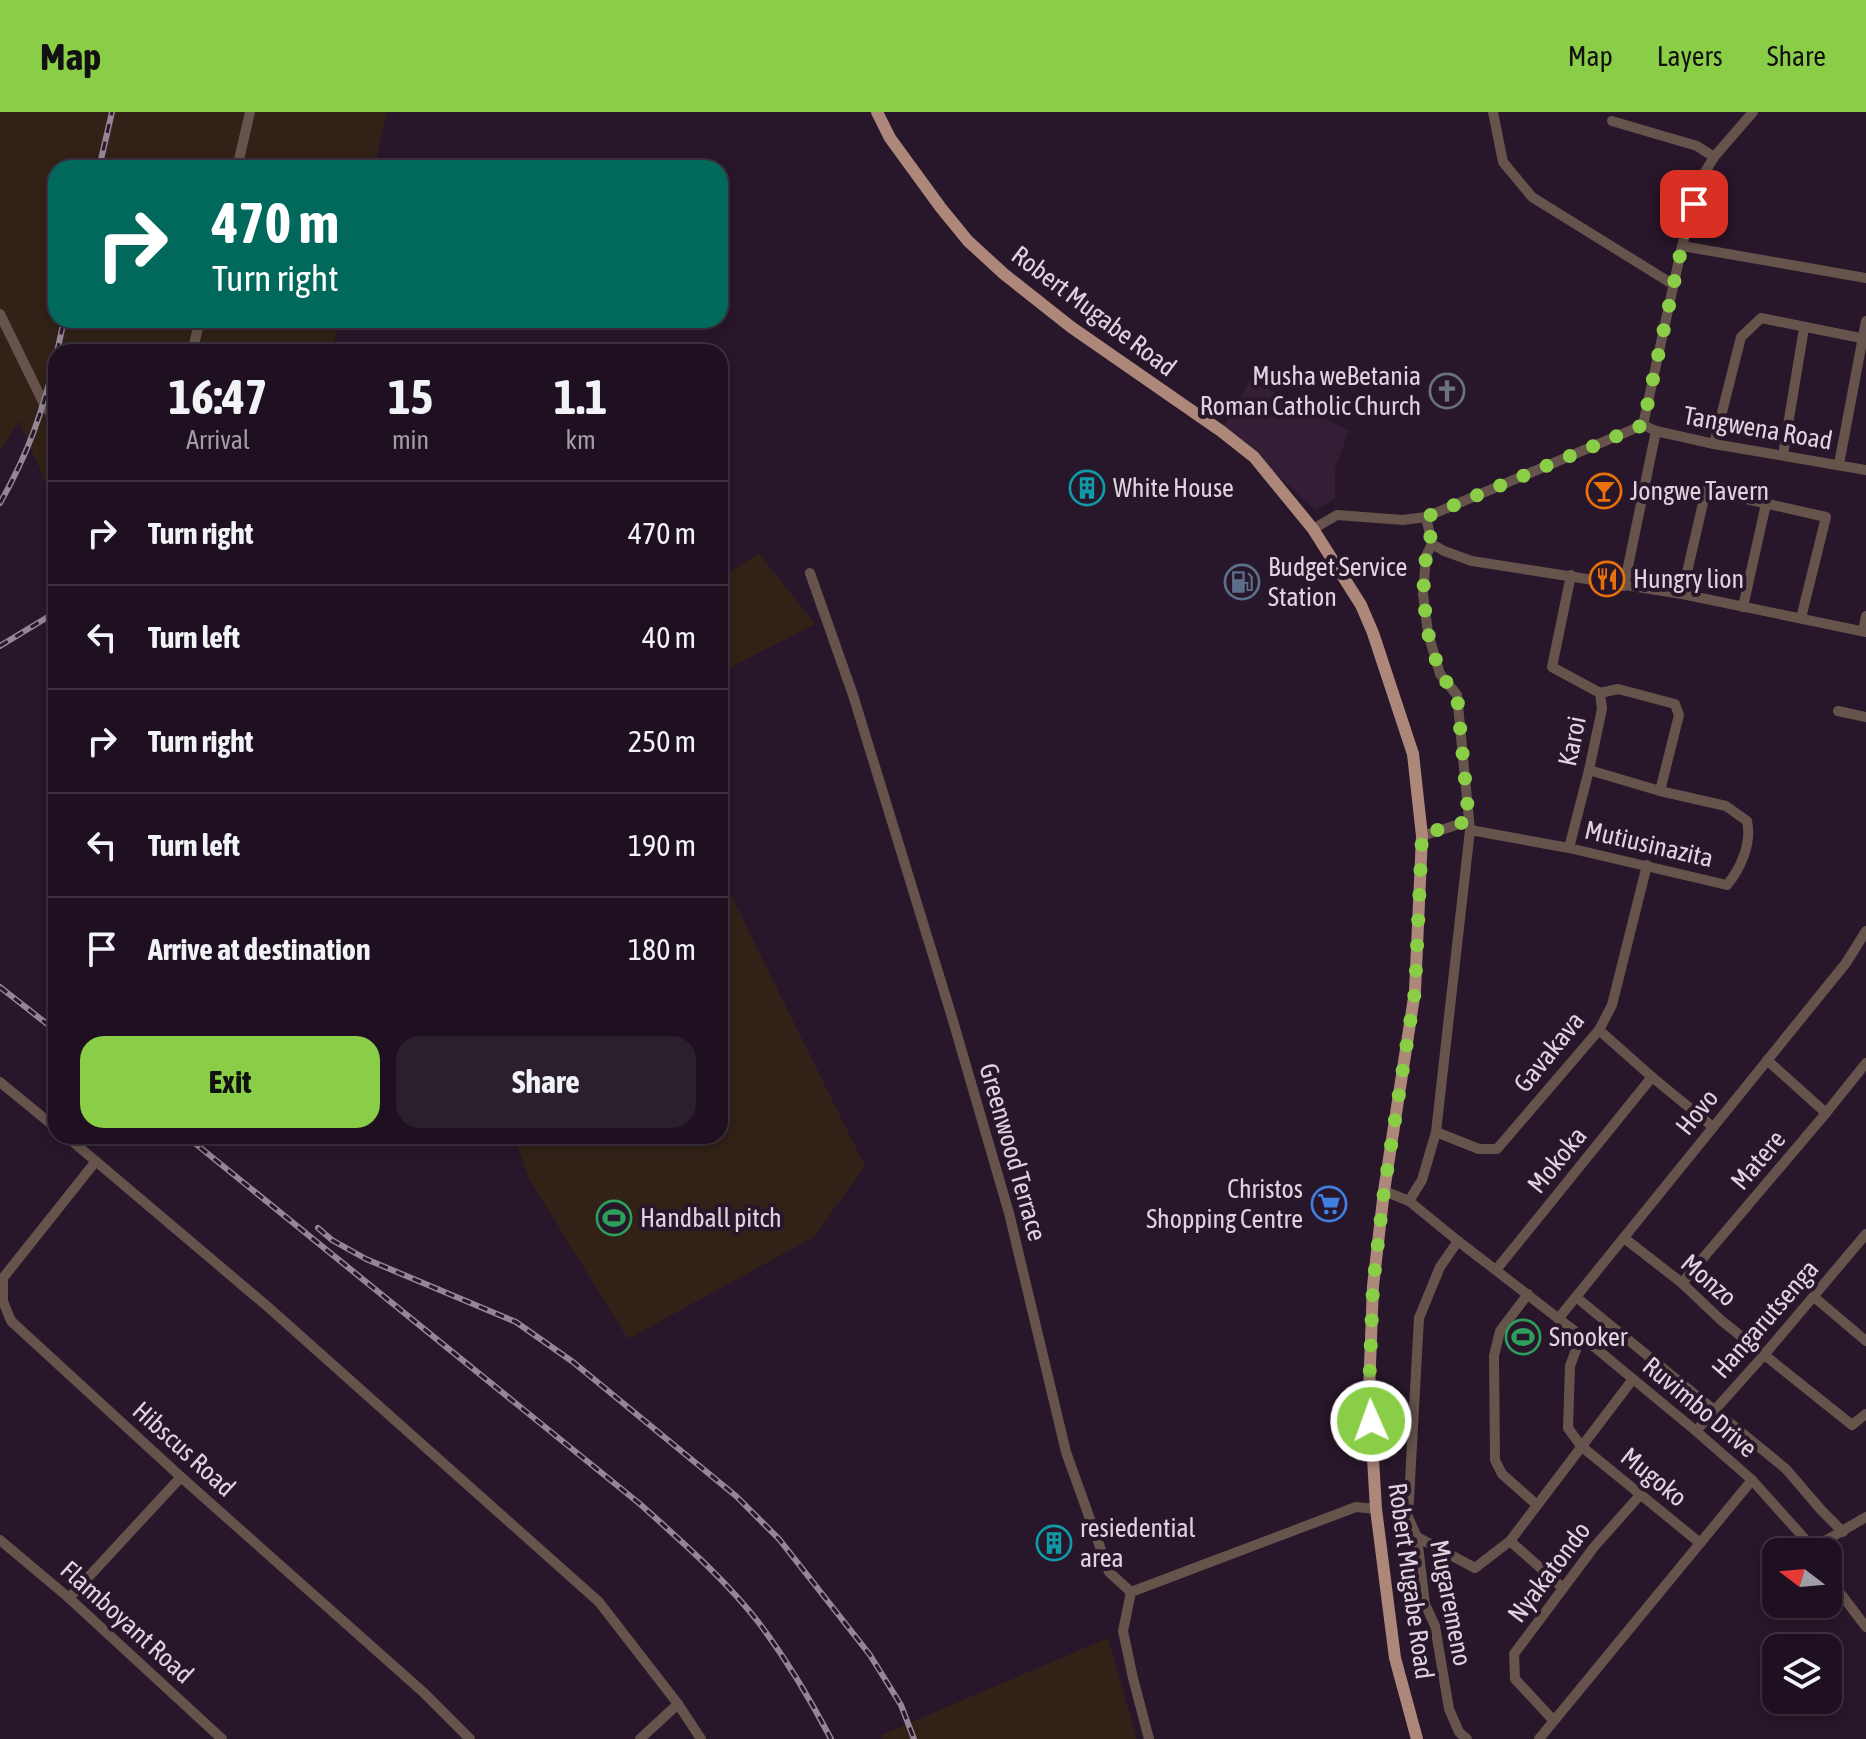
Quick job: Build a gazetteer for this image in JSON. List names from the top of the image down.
{
  "streets": {
    "main road": ["Robert Mugabe Road"],
    "street": [
      "Tangwena Road",
      "Karoi",
      "Mutiusinazita",
      "Gavakava",
      "Hovo",
      "Greenwood Terrace",
      "Mokoka",
      "Matere",
      "Monzo",
      "Hangarutsenga",
      "Ruvimbo Drive",
      "Hibscus Road",
      "Mugoko",
      "Nyakatondo",
      "Mugaremeno",
      "Flamboyant Road"
    ]
  },
  "crossings": [
    ["Robert Mugabe Road", "Ruvimbo Drive"],
    ["Karoi", "Mutiusinazita"],
    ["Mutiusinazita", "Gavakava"],
    ["Hovo", "Monzo"],
    ["Hovo", "Ruvimbo Drive"],
    ["Mokoka", "Ruvimbo Drive"],
    ["Matere", "Monzo"],
    ["Monzo", "Hangarutsenga"],
    ["Hangarutsenga", "Ruvimbo Drive"],
    ["Ruvimbo Drive", "Mugaremeno"],
    ["Mugoko", "Nyakatondo"]
  ],
  "places": {
    "church": ["Musha weBetania Roman Catholic Church"],
    "building": ["White House", "resiedential area"],
    "bar": ["Jongwe Tavern"],
    "restaurant": ["Hungry lion"],
    "fuel station": ["Budget Service Station"],
    "supermarket": ["Christos Shopping Centre"],
    "sports": ["Handball pitch", "Snooker"]
  },
  "north": "left",
  "page": {
    "header": "Map",
    "nav": ["Map", "Layers", "Share"],
    "turn": ["470 m", "Turn right"],
    "eta": [
      "16:47",
      "Arrival",
      "15",
      "min",
      "1.1",
      "km"
    ],
    "list": [
      {
        "name": "Turn right",
        "value": "470 m"
      },
      {
        "name": "Turn left",
        "value": "40 m"
      },
      {
        "name": "Turn right",
        "value": "250 m"
      },
      {
        "name": "Turn left",
        "value": "190 m"
      },
      {
        "name": "Arrive at destination",
        "value": "180 m"
      }
    ],
    "buttons": ["Exit", "Share"]
  }
}
